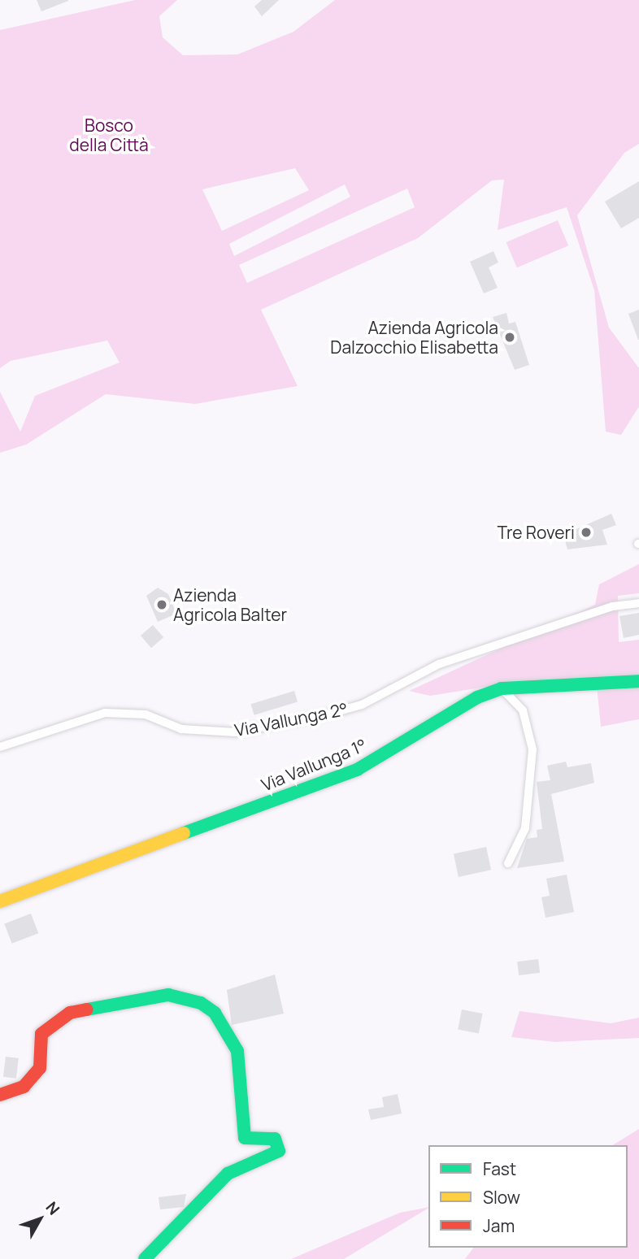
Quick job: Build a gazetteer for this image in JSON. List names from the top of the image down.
{
  "streets": {
    "street": ["Via Vallunga 2°", "Via Vallunga 1°"]
  },
  "parks": ["Bosco della Città"],
  "places": ["Azienda Agricola Dalzocchio Elisabetta", "Tre Roveri", "Azienda Agricola Balter"],
  "legend": ["Fast", "Slow", "Jam"],
  "north": "top right"
}
